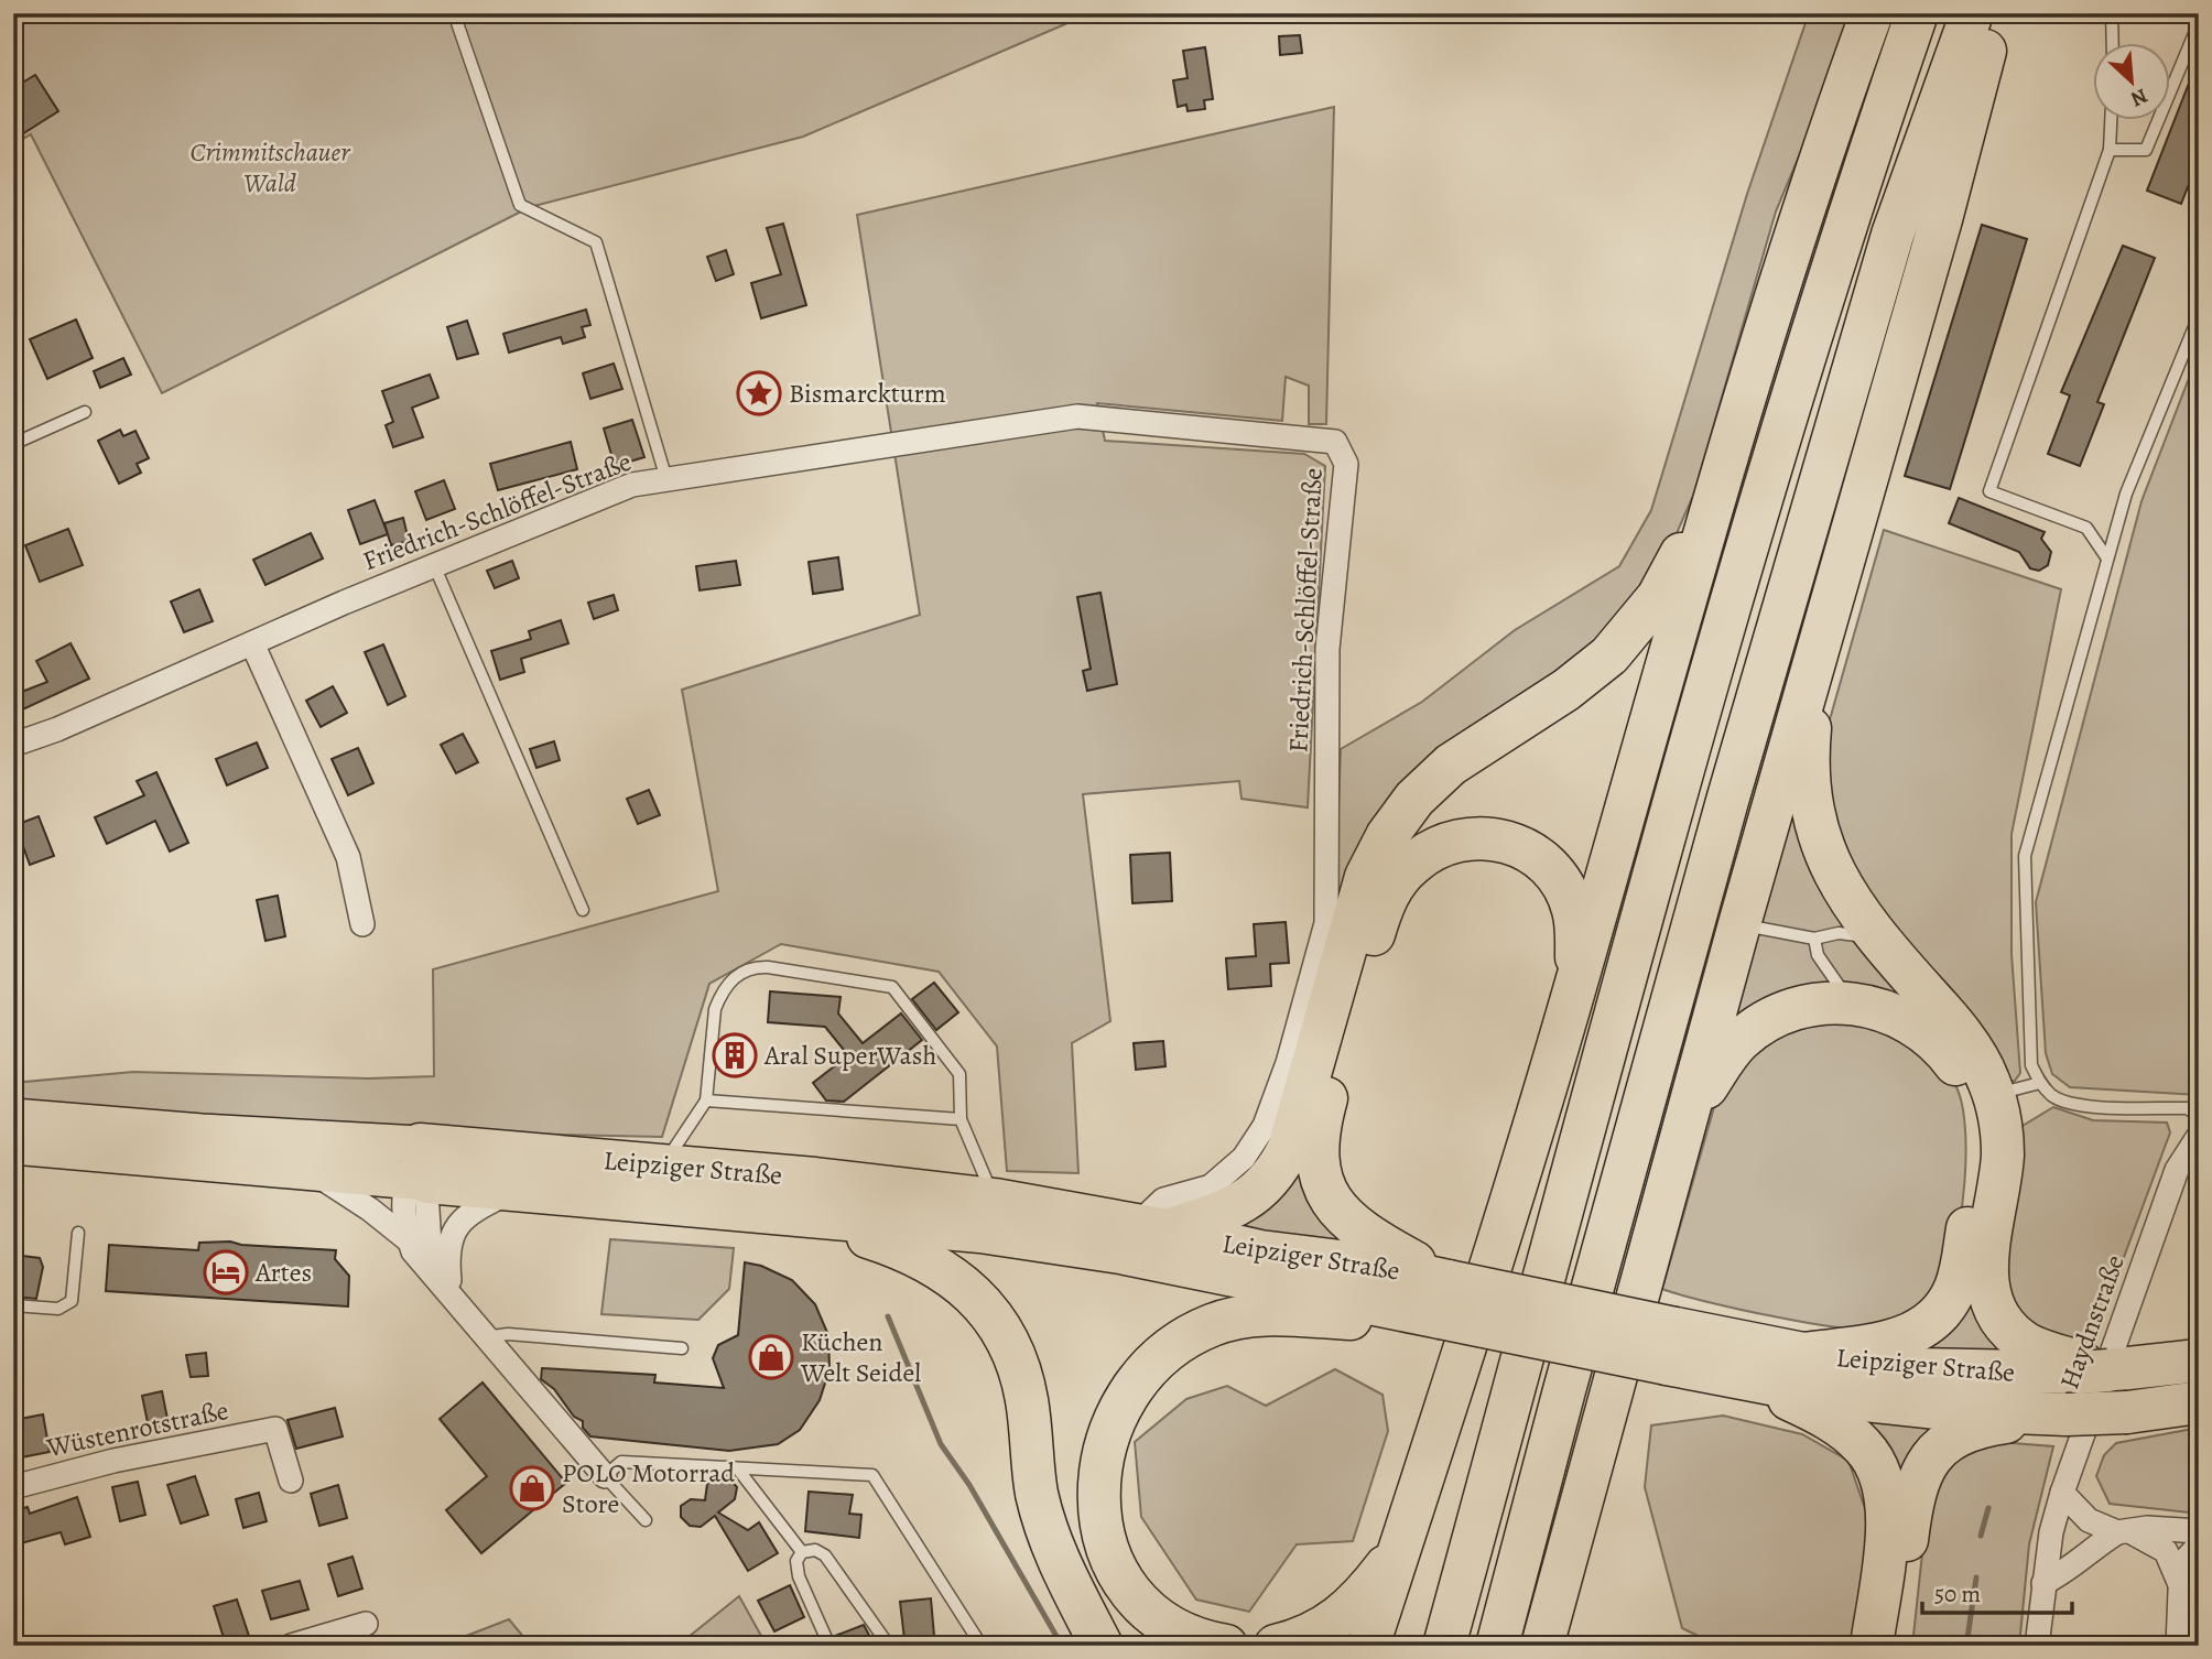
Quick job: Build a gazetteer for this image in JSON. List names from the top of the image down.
{
  "streets": {
    "highway": ["Leipziger Straße"],
    "street": ["Friedrich-Schlöffel-Straße", "Haydnstraße", "Wüstenrotstraße"]
  },
  "crossings": [
    ["Friedrich-Schlöffel-Straße", "Leipziger Straße"]
  ],
  "parks": ["Crimmitschauer Wald"],
  "places": {
    "place": ["Bismarckturm"],
    "building": ["Aral SuperWash"],
    "hotel": ["Artes"],
    "shop": ["Küchen Welt Seidel", "POLO Motorrad Store"]
  },
  "scale_bar": "50 m",
  "north": "bottom right"
}
